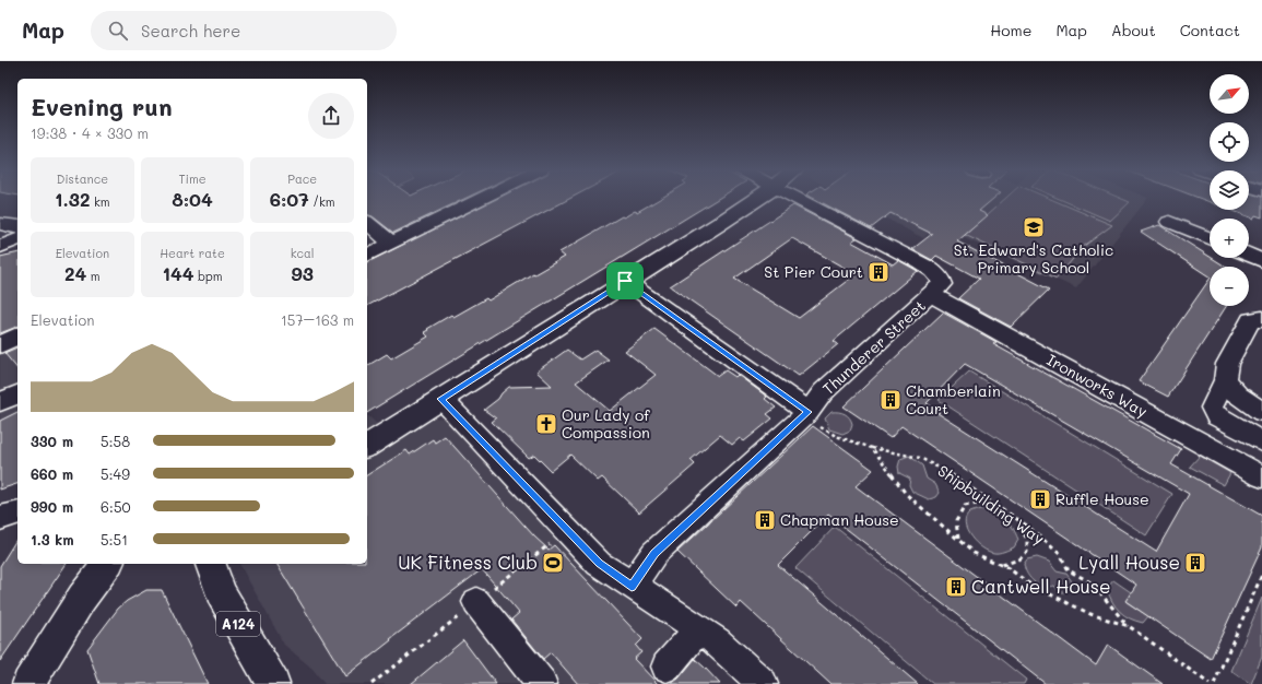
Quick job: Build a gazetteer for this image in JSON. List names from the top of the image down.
{
  "streets": {
    "main road": ["A124"],
    "street": ["Thunderer Street", "Ironworks Way"],
    "path": ["Shipbuilding Way"]
  },
  "crossings": [
    ["Thunderer Street", "Ironworks Way"],
    ["Thunderer Street", "Shipbuilding Way"]
  ],
  "places": {
    "school or university": ["St. Edward's Catholic Primary School"],
    "building": [
      "St Pier Court",
      "Chamberlain Court",
      "Ruffle House",
      "Chapman House",
      "Lyall House",
      "Cantwell House"
    ],
    "church": ["Our Lady of Compassion"],
    "sports": ["UK Fitness Club"]
  },
  "north": "top right",
  "page": {
    "header": "Map",
    "search": "Search here",
    "nav": [
      "Home",
      "Map",
      "About",
      "Contact"
    ],
    "map_buttons": ["+", "−"],
    "heading": ["Evening run", "19:38 · 4 × 330 m"],
    "stats": [
      ["Distance", "1.32 km"],
      ["Time", "8:04"],
      ["Pace", "6:07 /km"],
      ["Elevation", "24 m"],
      ["Heart rate", "144 bpm"],
      ["kcal", "93"]
    ],
    "chart": ["Elevation", "157–163 m"],
    "list": [
      {
        "name": "330 m",
        "note": "5:58"
      },
      {
        "name": "660 m",
        "note": "5:49"
      },
      {
        "name": "990 m",
        "note": "6:50"
      },
      {
        "name": "1.3 km",
        "note": "5:51"
      }
    ]
  }
}
